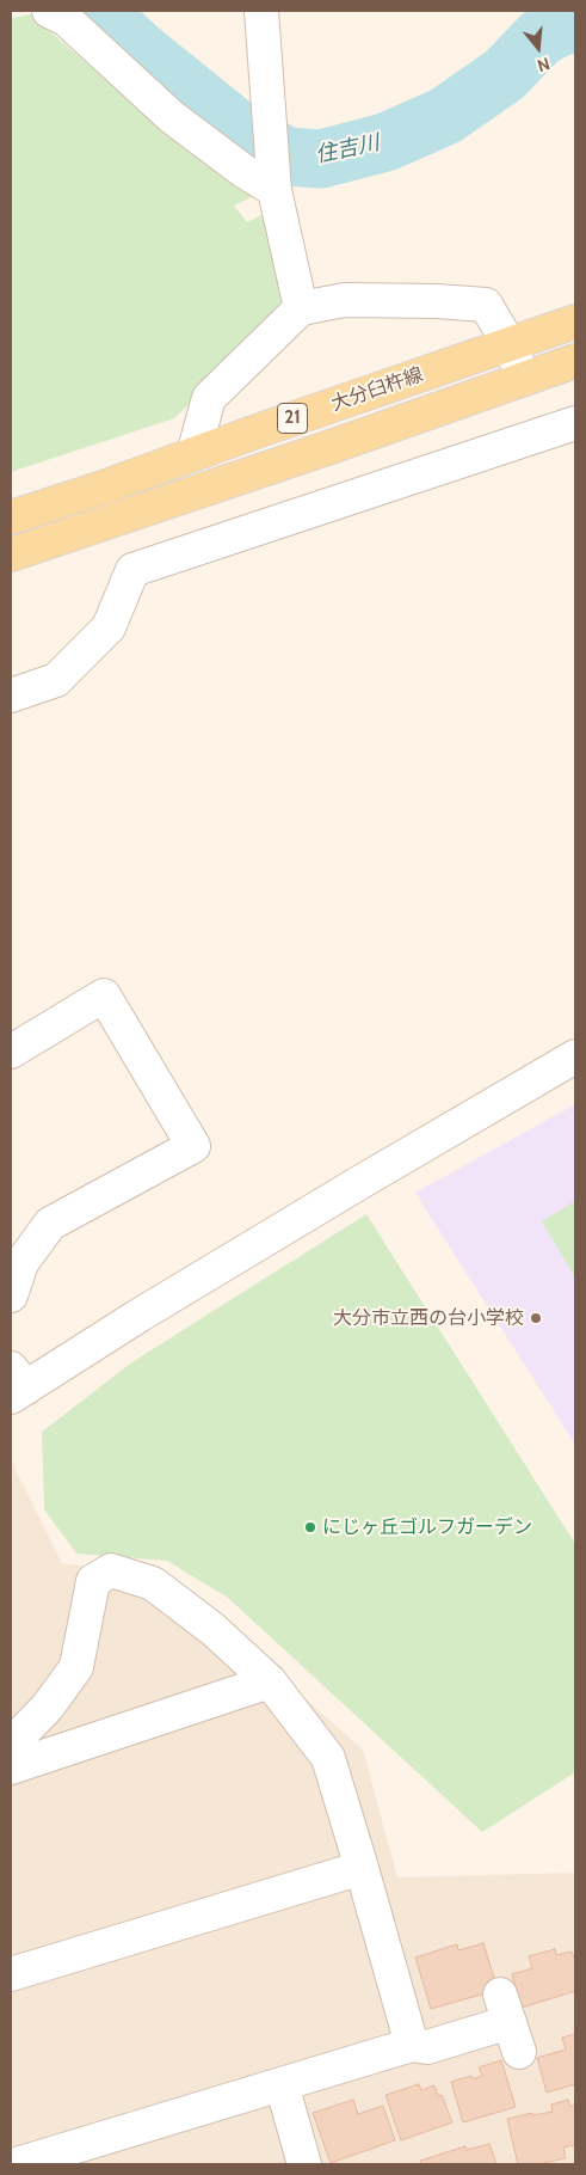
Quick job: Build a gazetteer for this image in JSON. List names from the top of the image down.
{
  "streets": {
    "main road": ["大分臼杵線", "21"]
  },
  "water": ["住吉川"],
  "places": ["大分市立西の台小学校", "にじヶ丘ゴルフガーデン"],
  "north": "bottom"
}
